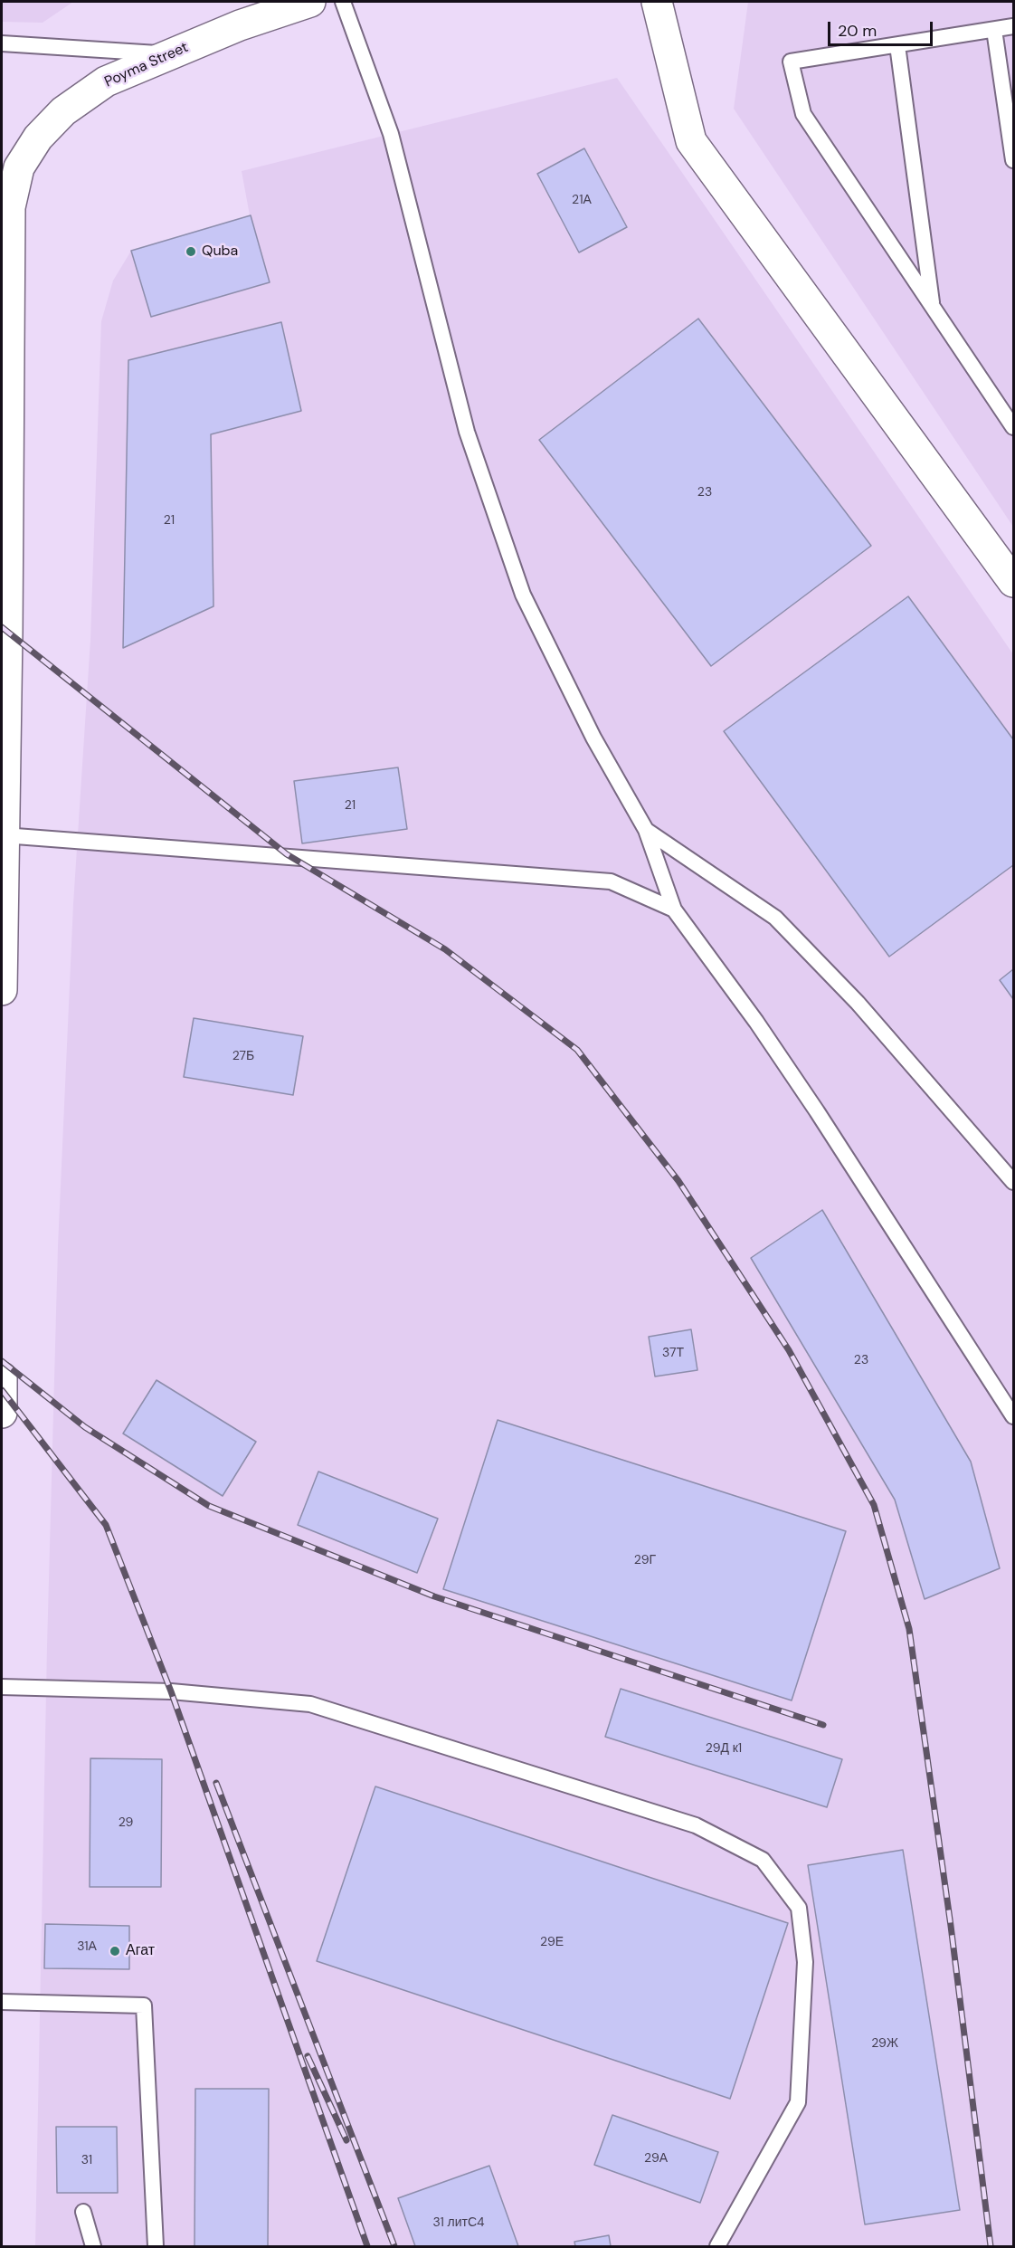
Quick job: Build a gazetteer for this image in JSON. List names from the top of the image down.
{
  "streets": {
    "main road": ["Poyma Street"]
  },
  "places": ["Quba", "Агат"],
  "house_numbers": [
    "21А",
    "23",
    "21",
    "21",
    "27Б",
    "37Т",
    "23",
    "29Г",
    "29Д к1",
    "29",
    "29Е",
    "31А",
    "29Ж",
    "29А",
    "31",
    "31 литС4"
  ],
  "scale_bar": "20 m"
}
